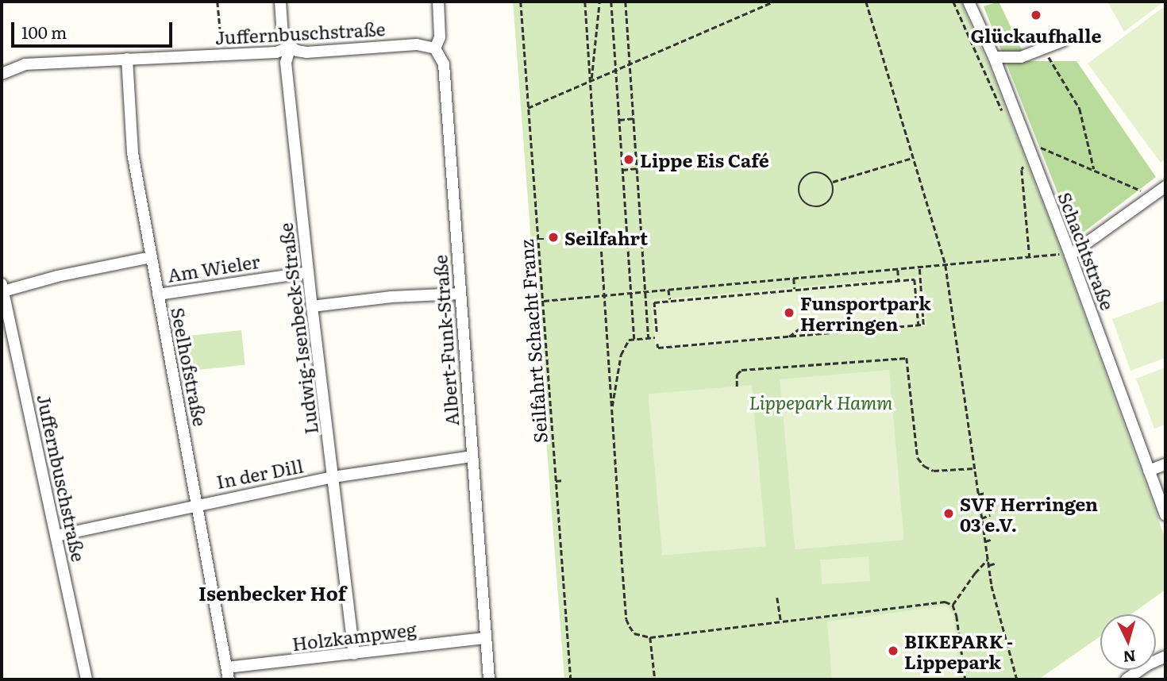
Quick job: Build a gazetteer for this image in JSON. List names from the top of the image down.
{
  "streets": {
    "street": [
      "Juffernbuschstraße",
      "Schachtstraße",
      "Am Wieler",
      "Ludwig-Isenbeck-Straße",
      "Albert-Funk-Straße",
      "Seelhofstraße",
      "In der Dill",
      "Holzkampweg"
    ],
    "path": ["Seilfahrt Schacht Franz"]
  },
  "crossings": [
    ["Juffernbuschstraße", "Ludwig-Isenbeck-Straße"],
    ["Juffernbuschstraße", "Albert-Funk-Straße"],
    ["Juffernbuschstraße", "Seelhofstraße"],
    ["Juffernbuschstraße", "In der Dill"],
    ["Am Wieler", "Ludwig-Isenbeck-Straße"],
    ["Am Wieler", "Seelhofstraße"],
    ["Ludwig-Isenbeck-Straße", "In der Dill"],
    ["Ludwig-Isenbeck-Straße", "Holzkampweg"],
    ["Albert-Funk-Straße", "In der Dill"],
    ["Albert-Funk-Straße", "Holzkampweg"],
    ["Seelhofstraße", "In der Dill"],
    ["Seelhofstraße", "Holzkampweg"]
  ],
  "districts": ["Isenbecker Hof"],
  "parks": ["Lippepark Hamm"],
  "places": [
    "Glückaufhalle",
    "Lippe Eis Café",
    "Seilfahrt",
    "Funsportpark Herringen",
    "SVF Herringen 03 e.V.",
    "BIKEPARK - Lippepark"
  ],
  "scale_bar": "100 m",
  "north": "bottom"
}
